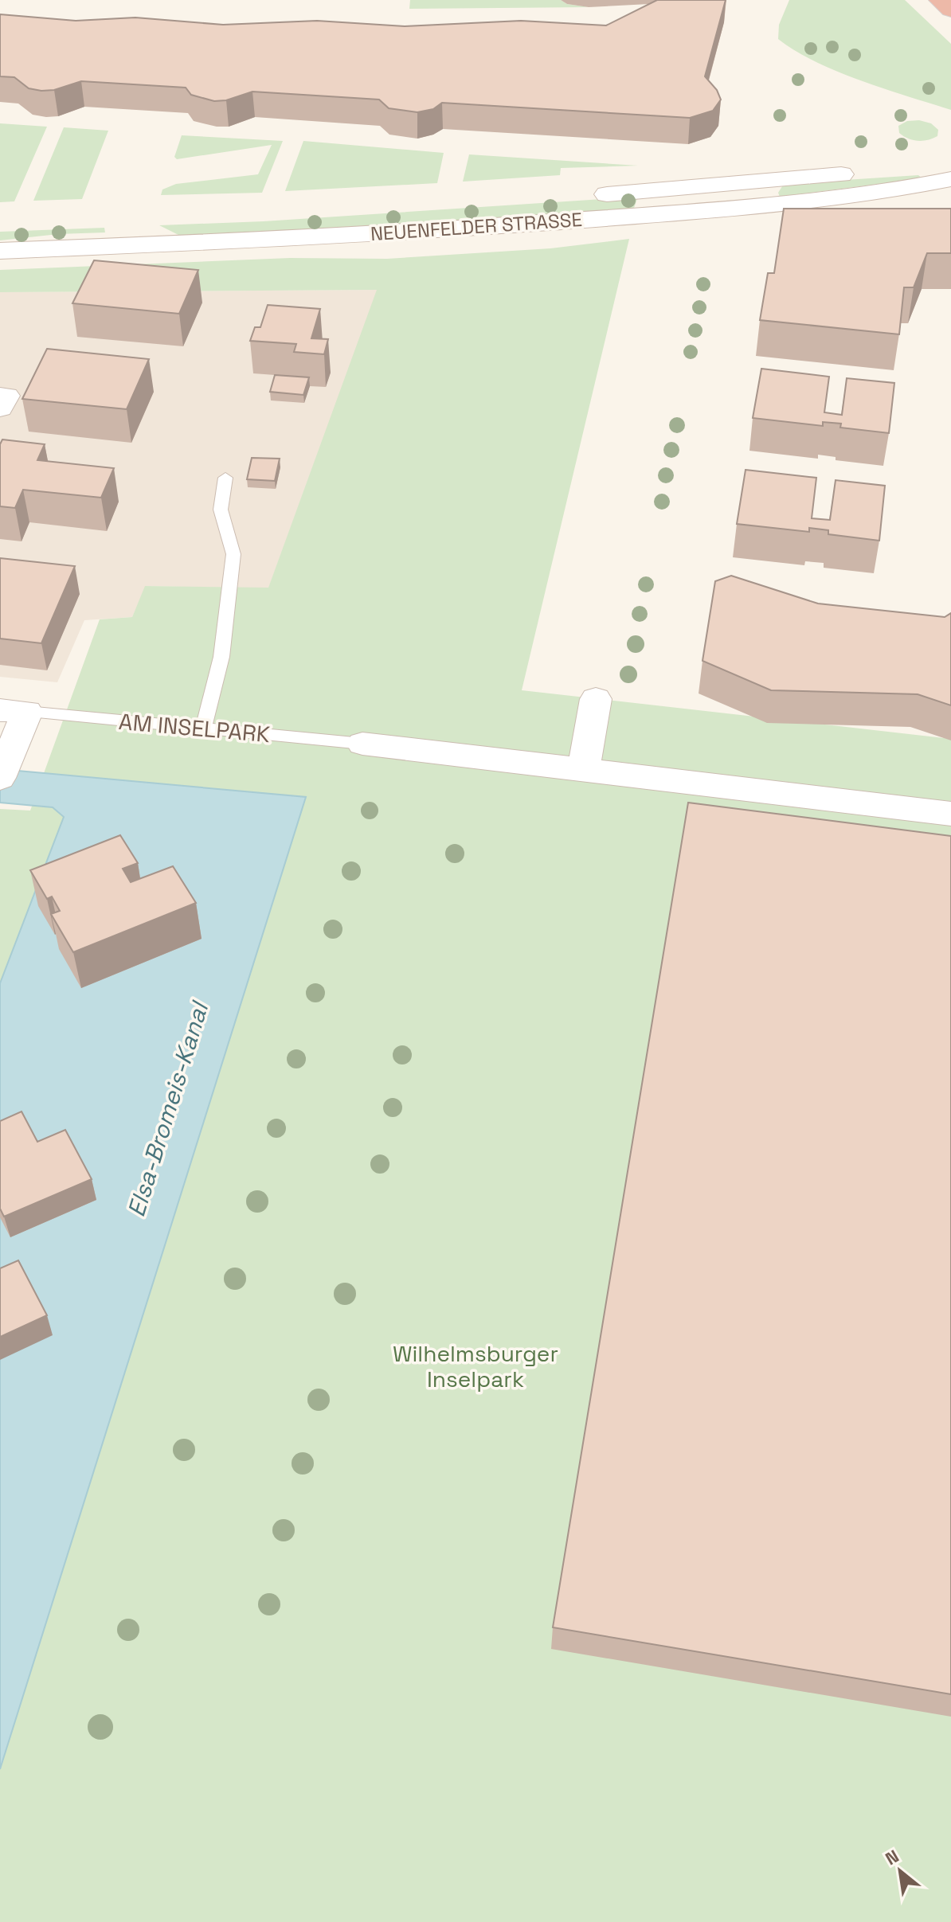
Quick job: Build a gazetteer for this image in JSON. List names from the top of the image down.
{
  "streets": {
    "main road": ["NEUENFELDER STRASSE", "AM INSELPARK"]
  },
  "water": ["Elsa-Bromeis-Kanal"],
  "parks": ["Wilhelmsburger Inselpark"],
  "north": "top left"
}
